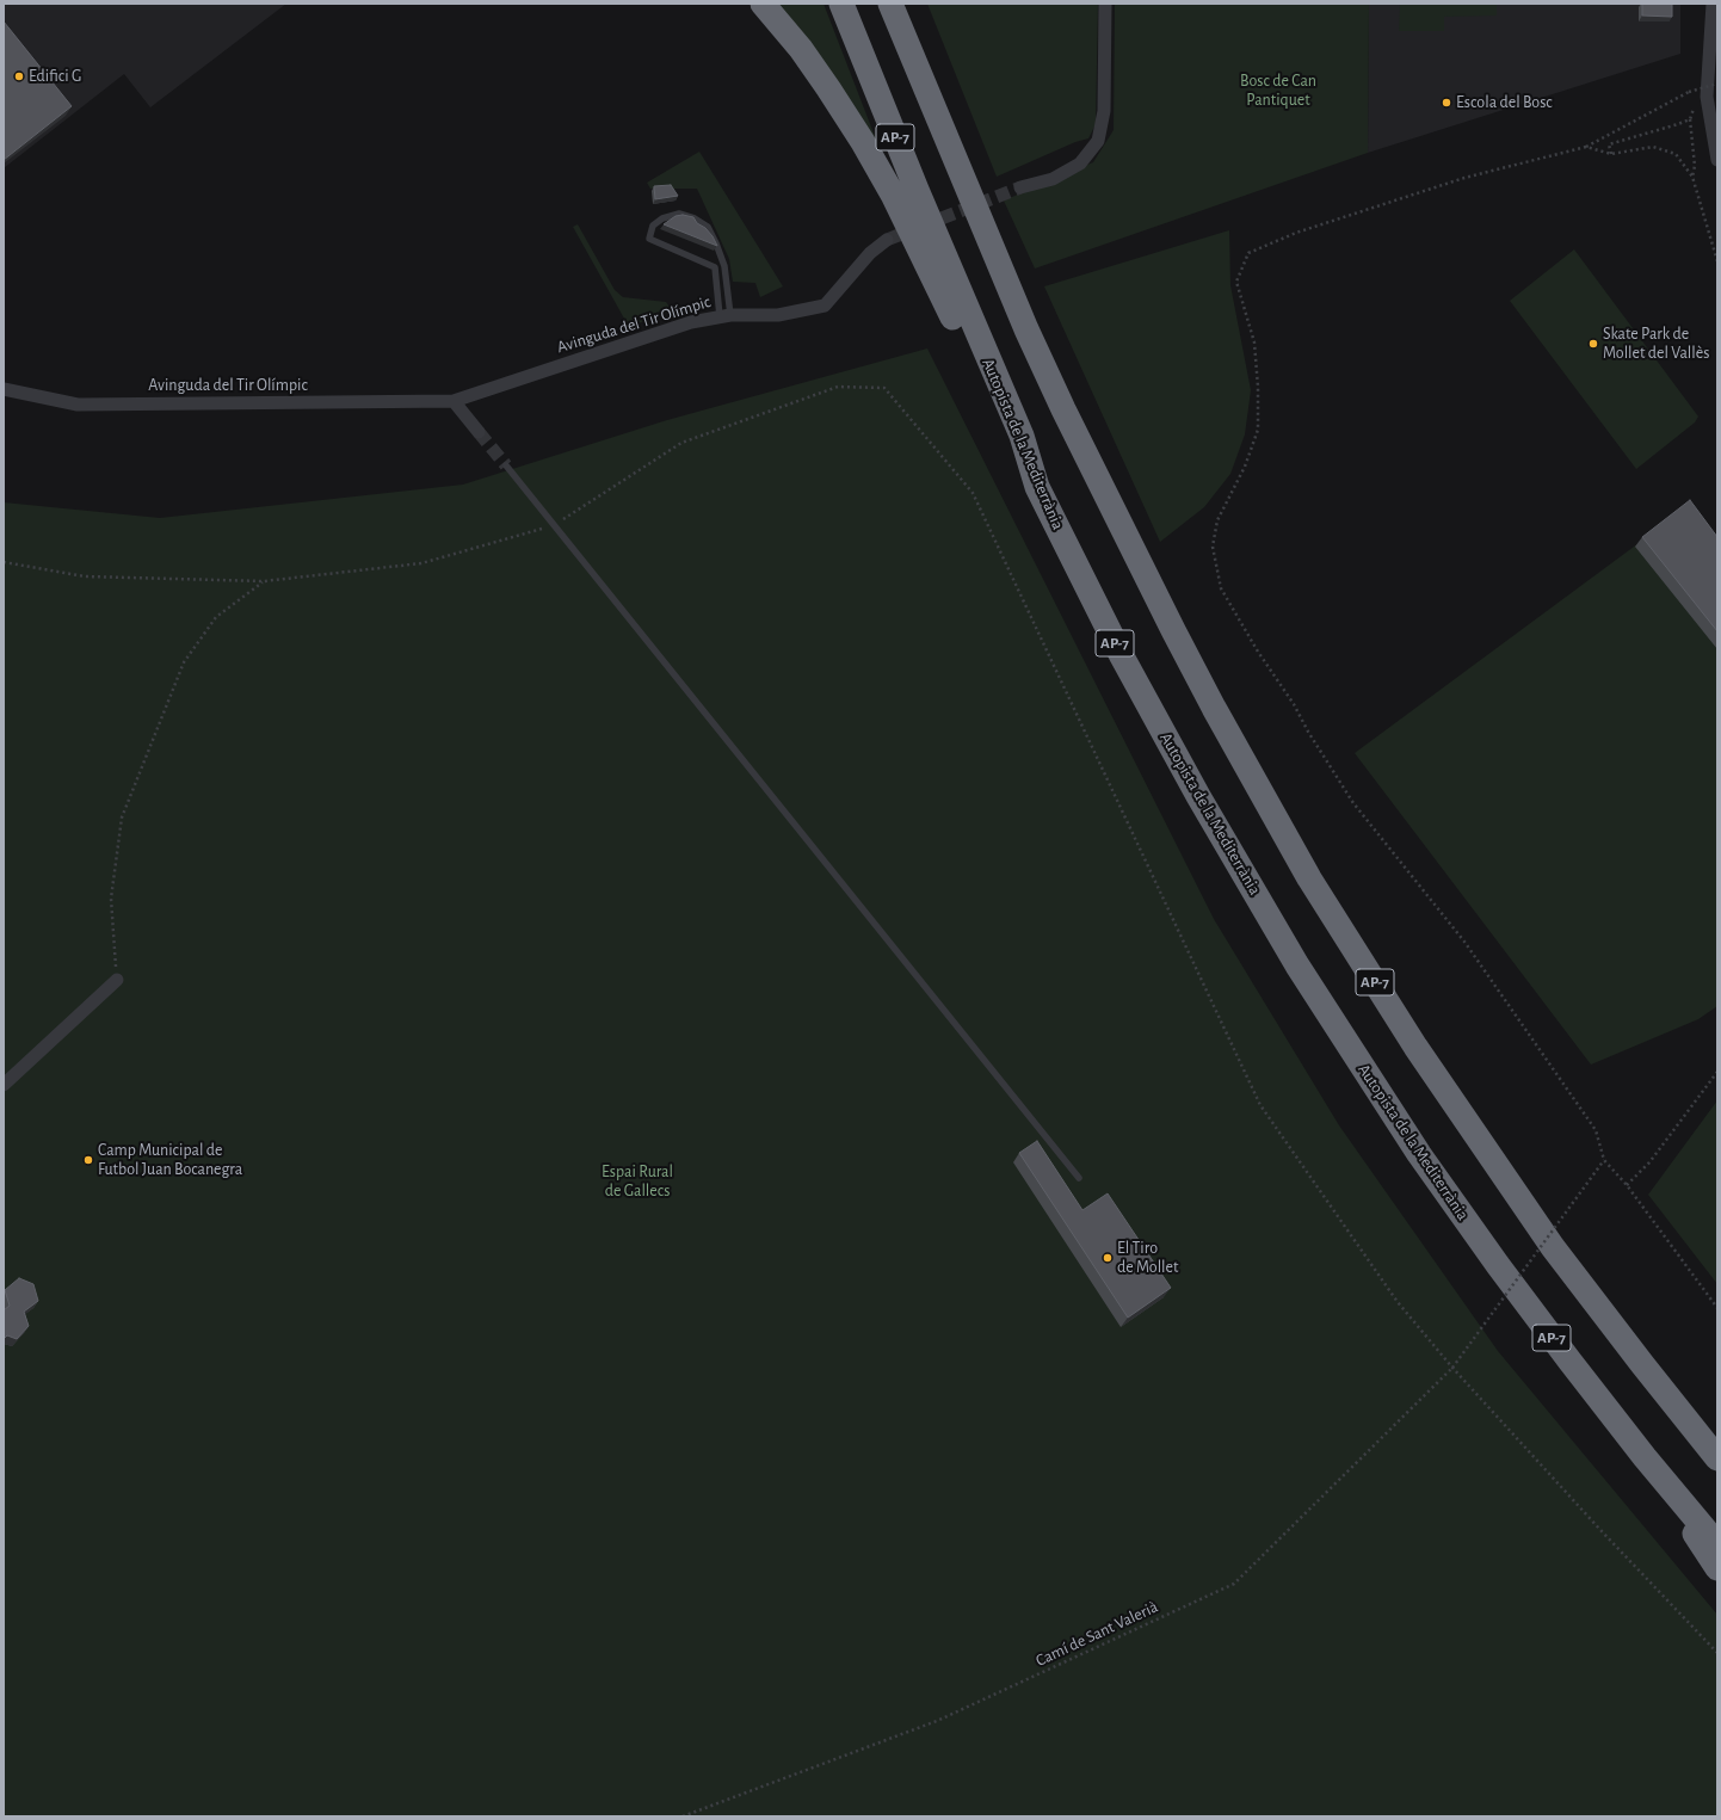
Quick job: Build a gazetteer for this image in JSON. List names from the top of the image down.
{
  "streets": {
    "highway": ["AP-7", "Autopista de la Mediterrània"],
    "street": ["Avinguda del Tir Olímpic"],
    "path": ["Camí de Sant Valerià"]
  },
  "parks": ["Bosc de Can Pantiquet", "Espai Rural de Gallecs"],
  "places": [
    "Edifici G",
    "Escola del Bosc",
    "Skate Park de Mollet del Vallès",
    "Camp Municipal de Futbol Juan Bocanegra",
    "El Tiro de Mollet"
  ]
}
